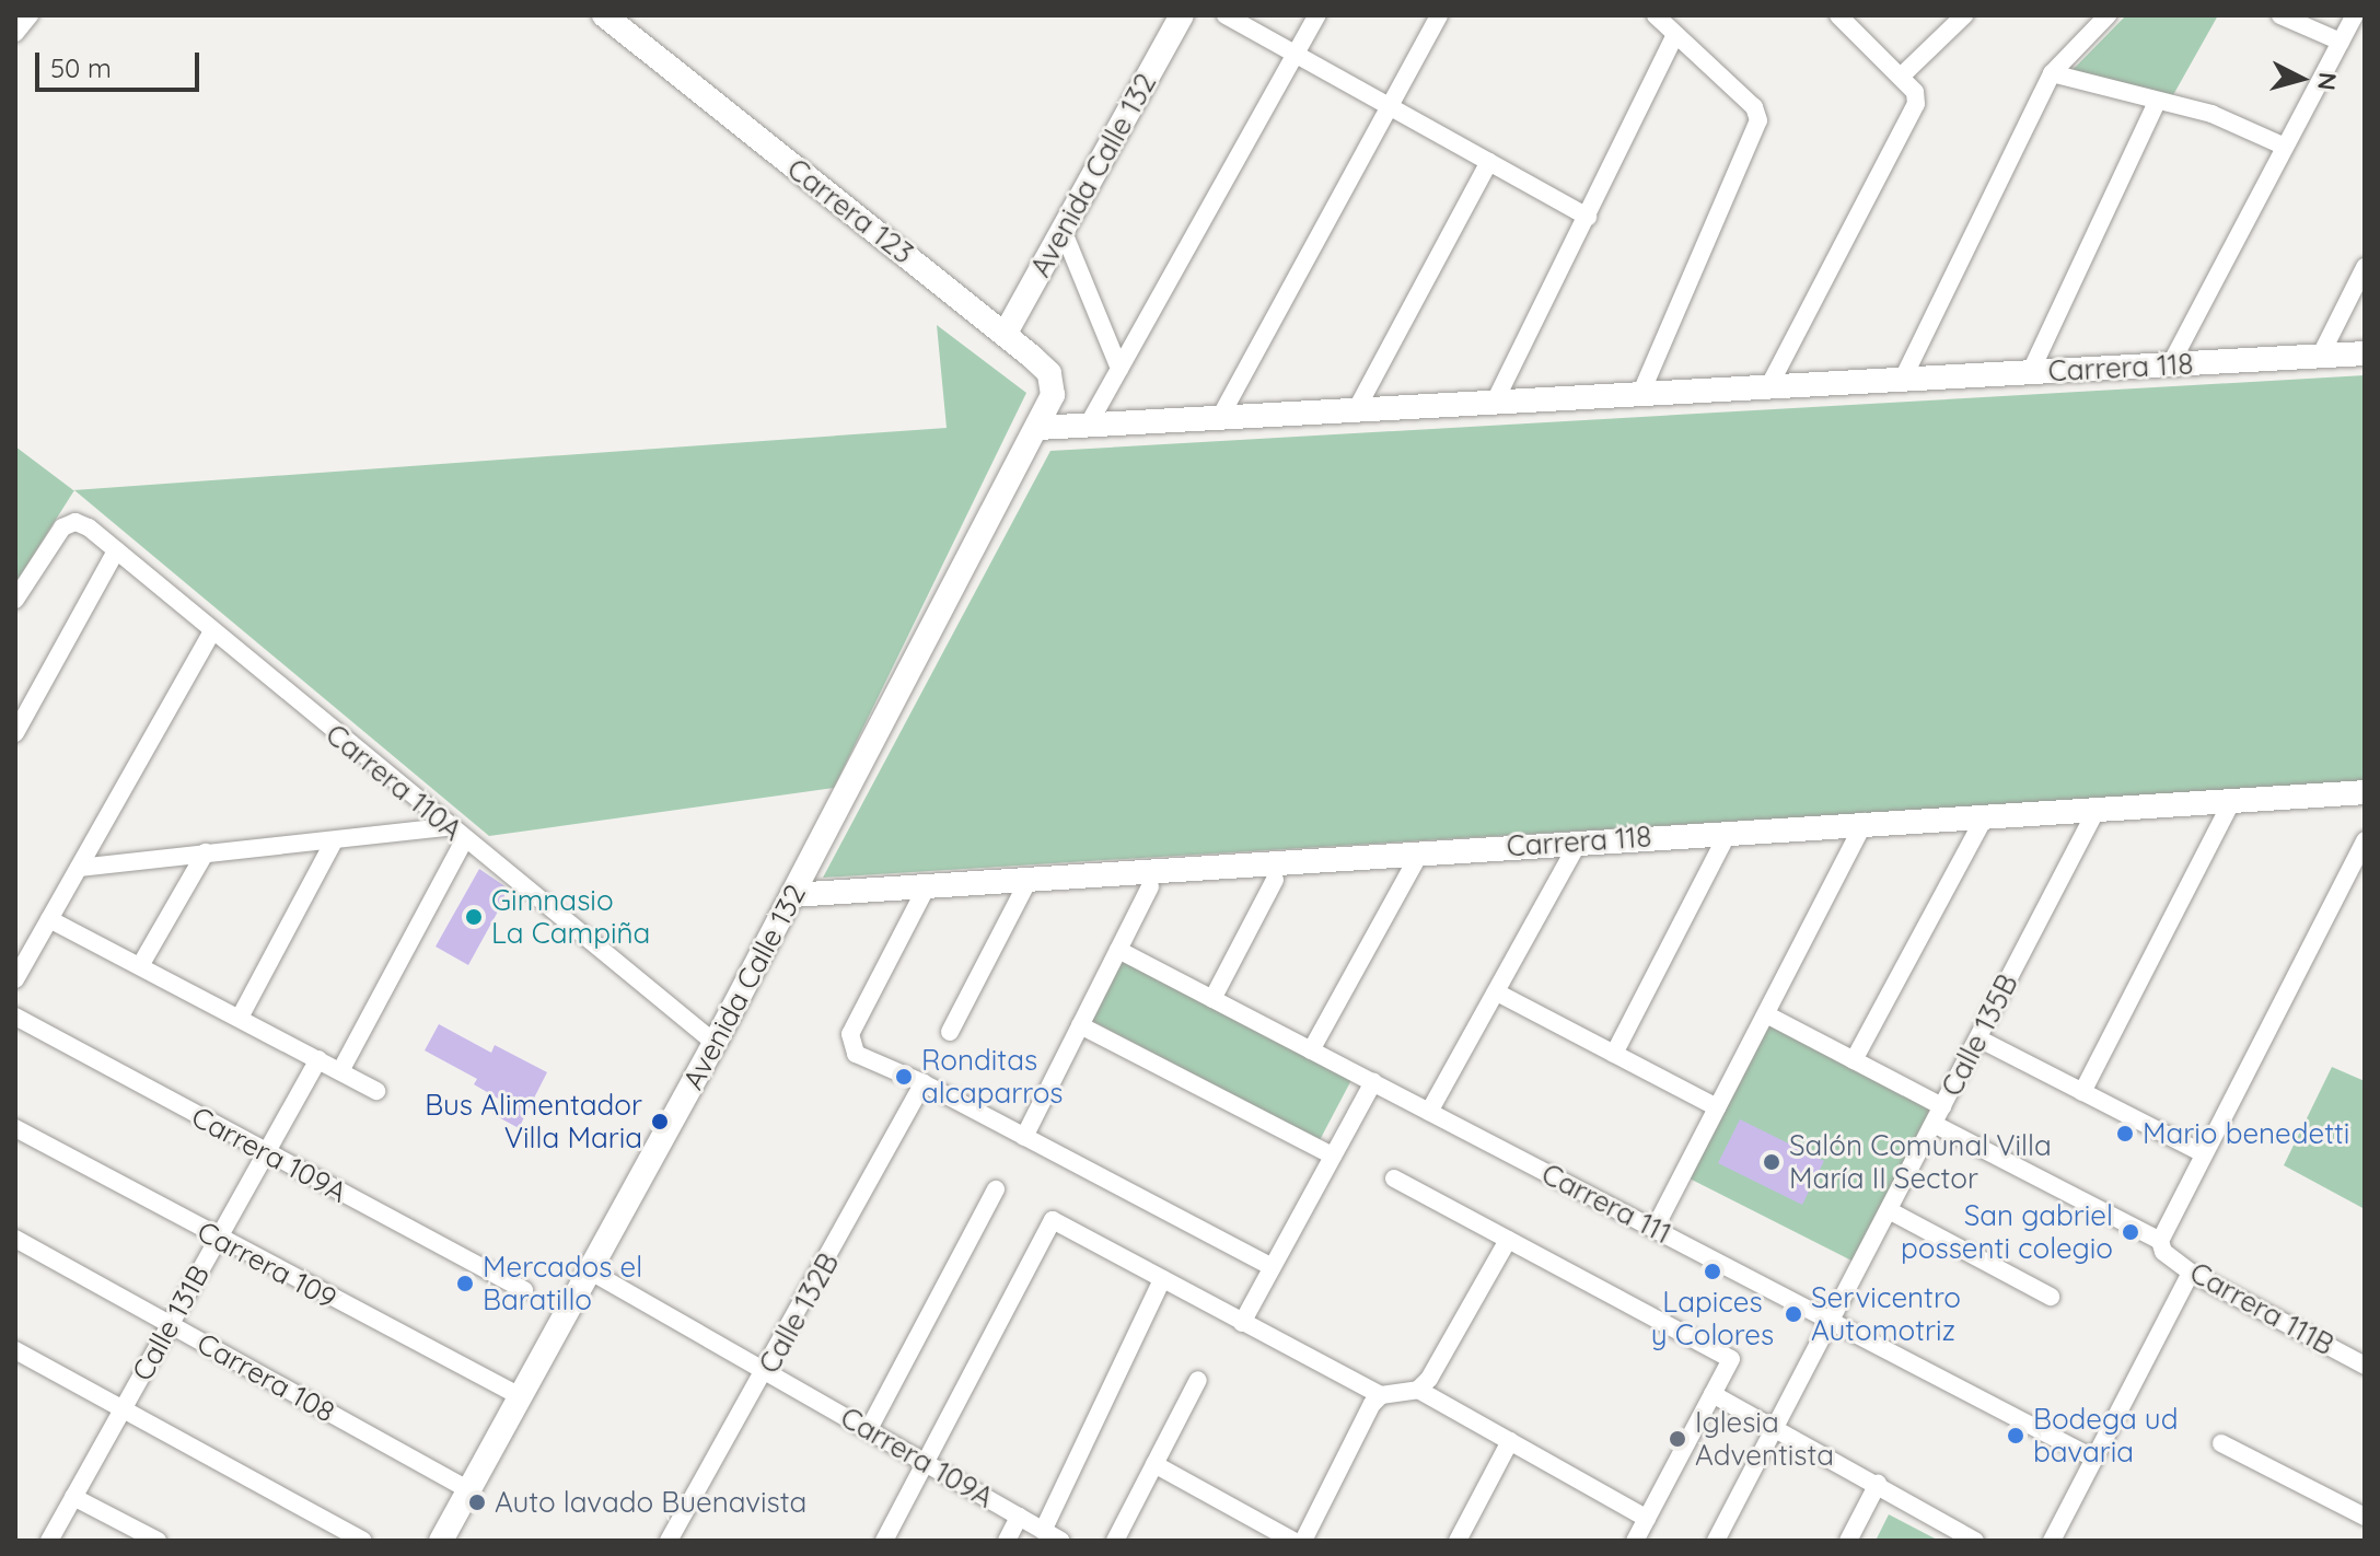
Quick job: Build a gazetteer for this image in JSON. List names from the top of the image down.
{
  "streets": {
    "street": [
      "Avenida Calle 132",
      "Carrera 123",
      "Carrera 118",
      "Carrera 110A",
      "Calle 135B",
      "Carrera 109A",
      "Carrera 111",
      "Carrera 109",
      "Carrera 111B",
      "Calle 132B",
      "Calle 131B",
      "Carrera 108"
    ]
  },
  "crossings": [
    ["Avenida Calle 132", "Carrera 123"],
    ["Avenida Calle 132", "Carrera 118"],
    ["Avenida Calle 132", "Carrera 110A"],
    ["Avenida Calle 132", "Carrera 109A"],
    ["Avenida Calle 132", "Carrera 109"],
    ["Avenida Calle 132", "Carrera 108"],
    ["Carrera 123", "Carrera 118"],
    ["Carrera 118", "Calle 135B"],
    ["Calle 135B", "Carrera 111"],
    ["Calle 135B", "Carrera 111B"],
    ["Carrera 109A", "Calle 132B"],
    ["Carrera 109A", "Calle 131B"],
    ["Carrera 109", "Calle 131B"],
    ["Calle 131B", "Carrera 108"]
  ],
  "places": [
    "Gimnasio La Campiña",
    "Ronditas alcaparros",
    "Bus Alimentador Villa Maria",
    "Mario benedetti",
    "Salón Comunal Villa María II Sector",
    "San gabriel possenti colegio",
    "Lapices y Colores",
    "Mercados el Baratillo",
    "Servicentro Automotriz",
    "Bodega ud bavaria",
    "Iglesia Adventista",
    "Auto lavado Buenavista"
  ],
  "scale_bar": "50 m",
  "north": "right"
}
